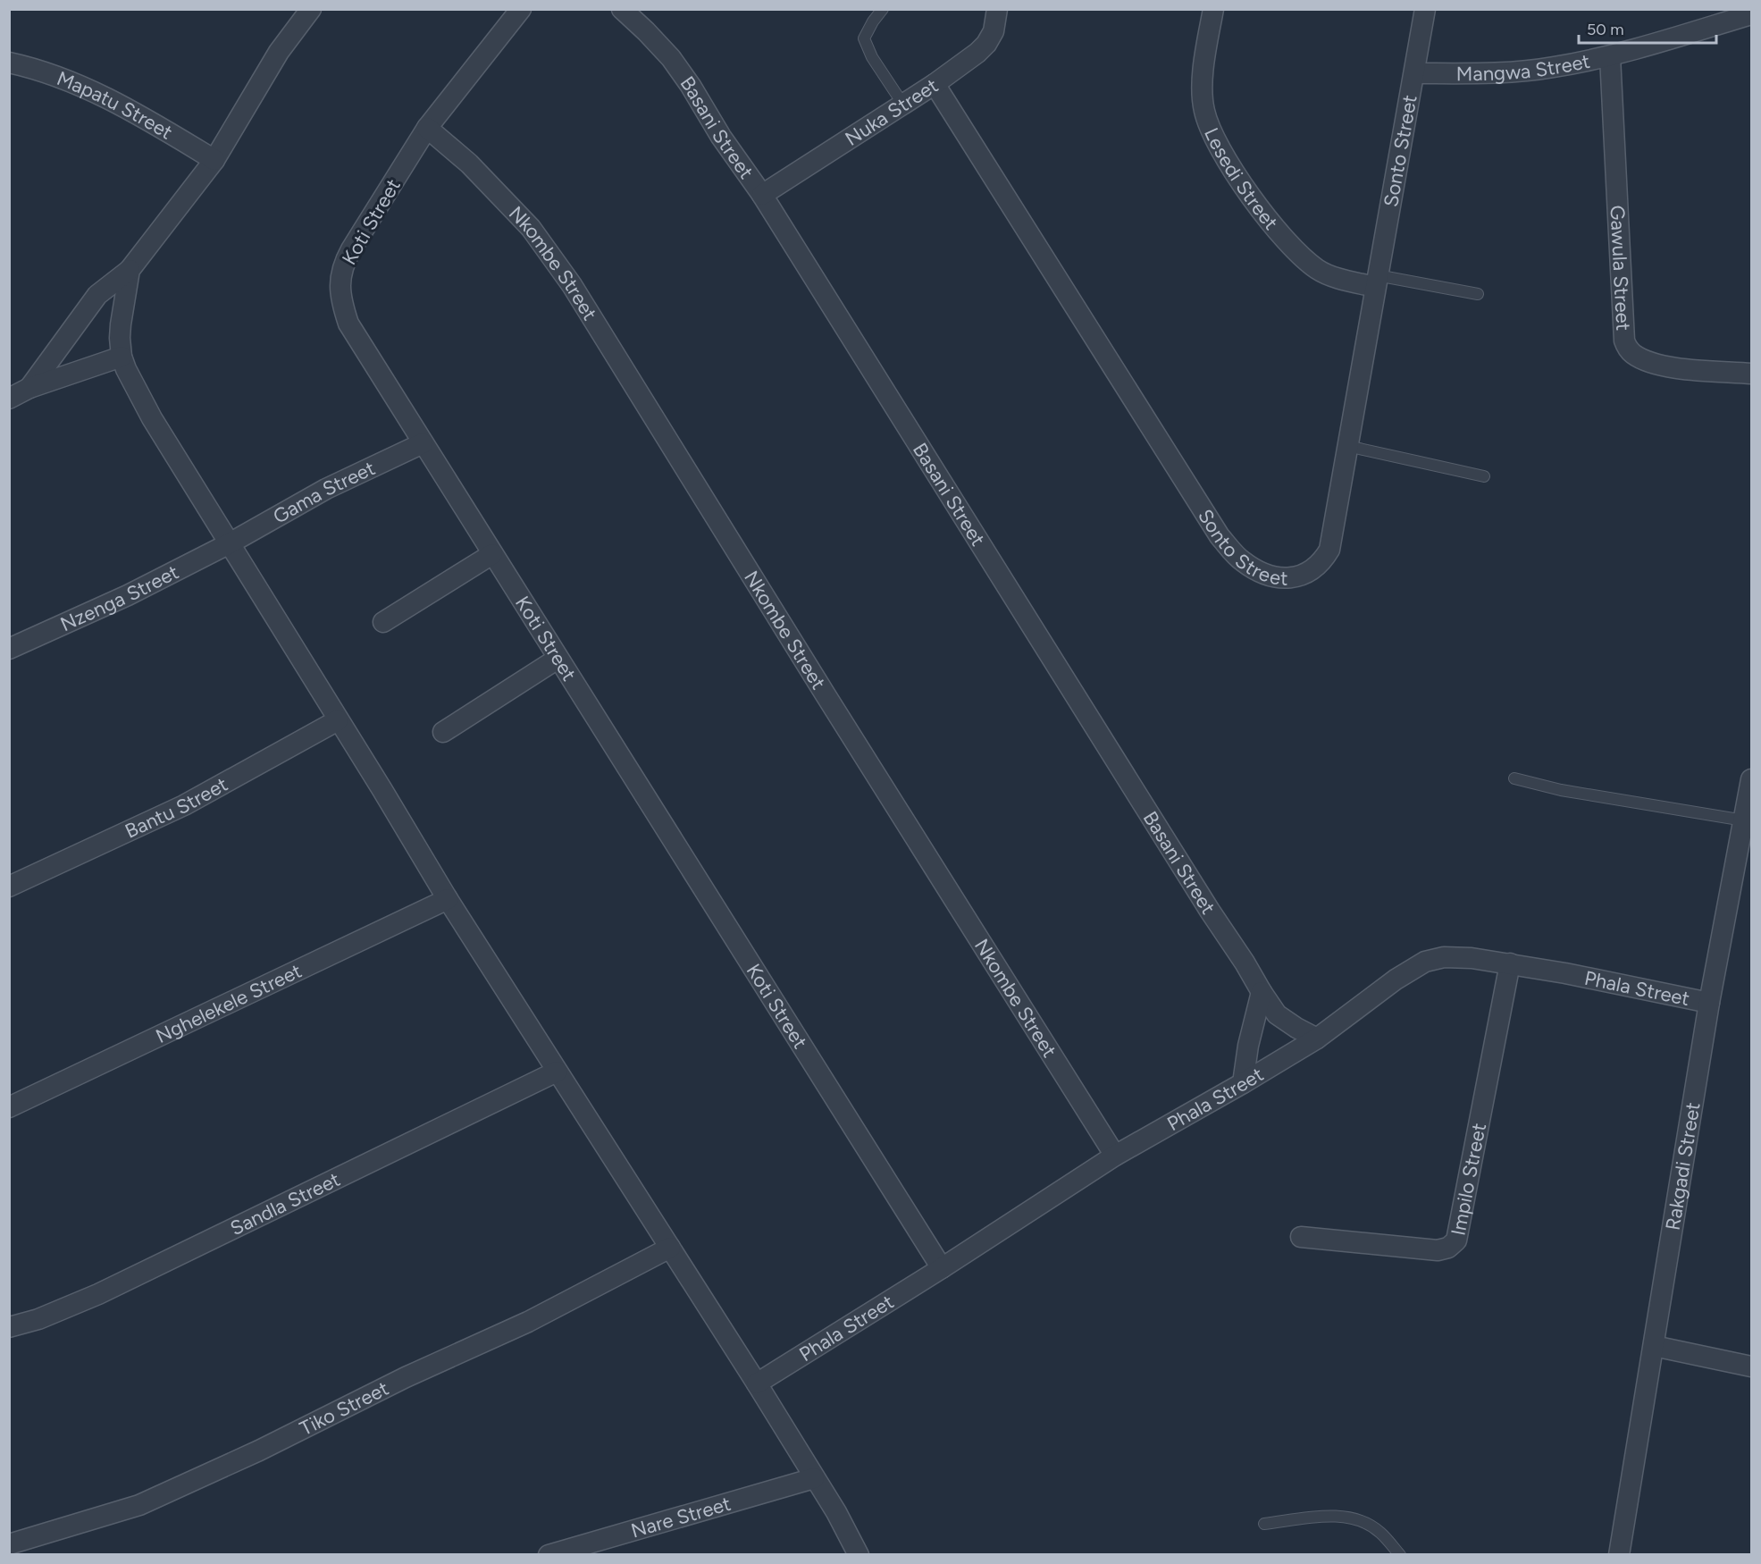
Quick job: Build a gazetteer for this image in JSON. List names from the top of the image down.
{
  "streets": {
    "street": [
      "Mangwa Street",
      "Mapatu Street",
      "Nuka Street",
      "Basani Street",
      "Sonto Street",
      "Lesedi Street",
      "Koti Street",
      "Nkombe Street",
      "Gawula Street",
      "Gama Street",
      "Nzenga Street",
      "Bantu Street",
      "Phala Street",
      "Nghelekele Street",
      "Rakgadi Street",
      "Impilo Street",
      "Sandla Street",
      "Tiko Street",
      "Nare Street"
    ]
  },
  "crossings": [
    ["Mangwa Street", "Sonto Street"],
    ["Mangwa Street", "Gawula Street"],
    ["Nuka Street", "Basani Street"],
    ["Nuka Street", "Sonto Street"],
    ["Basani Street", "Phala Street"],
    ["Sonto Street", "Lesedi Street"],
    ["Koti Street", "Nkombe Street"],
    ["Koti Street", "Gama Street"],
    ["Koti Street", "Phala Street"],
    ["Nkombe Street", "Phala Street"],
    ["Gama Street", "Nzenga Street"],
    ["Phala Street", "Rakgadi Street"],
    ["Phala Street", "Impilo Street"]
  ],
  "scale_bar": "50 m"
}
